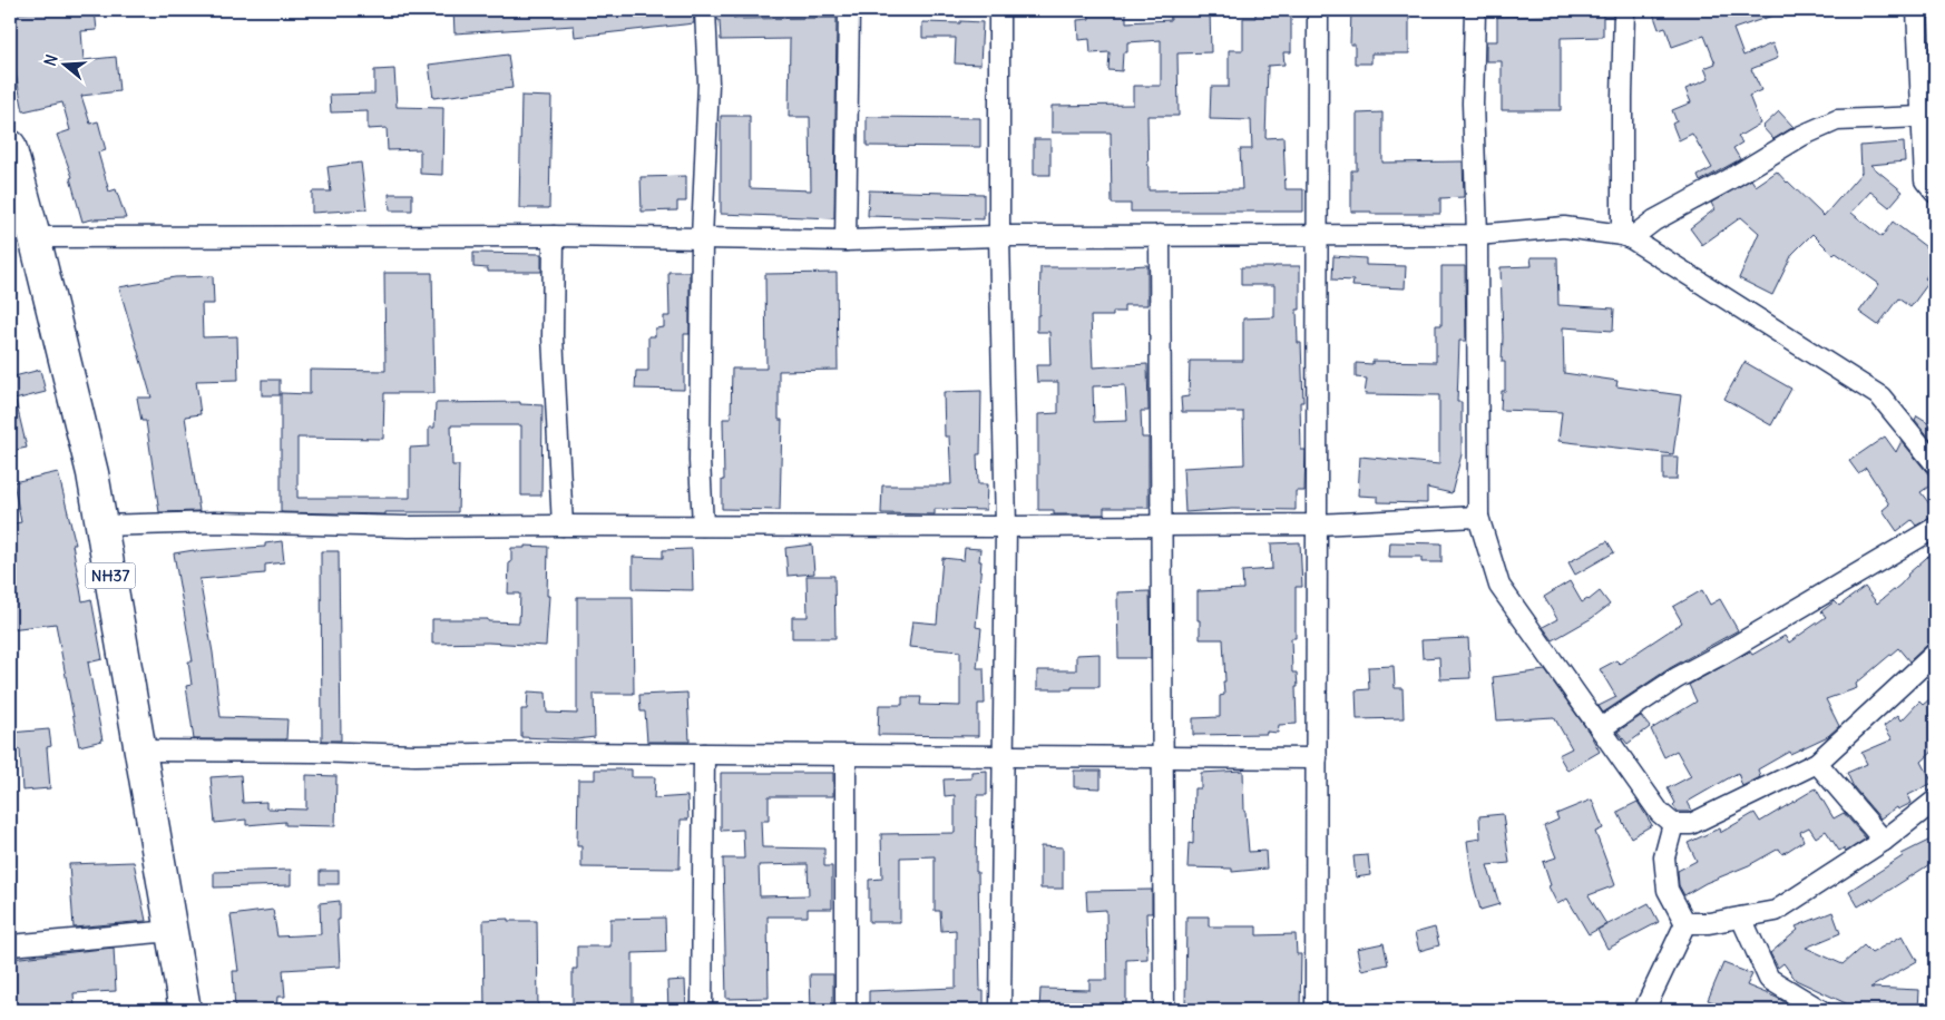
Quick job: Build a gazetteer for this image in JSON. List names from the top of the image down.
{
  "streets": {
    "highway": ["NH37"]
  },
  "north": "left"
}
